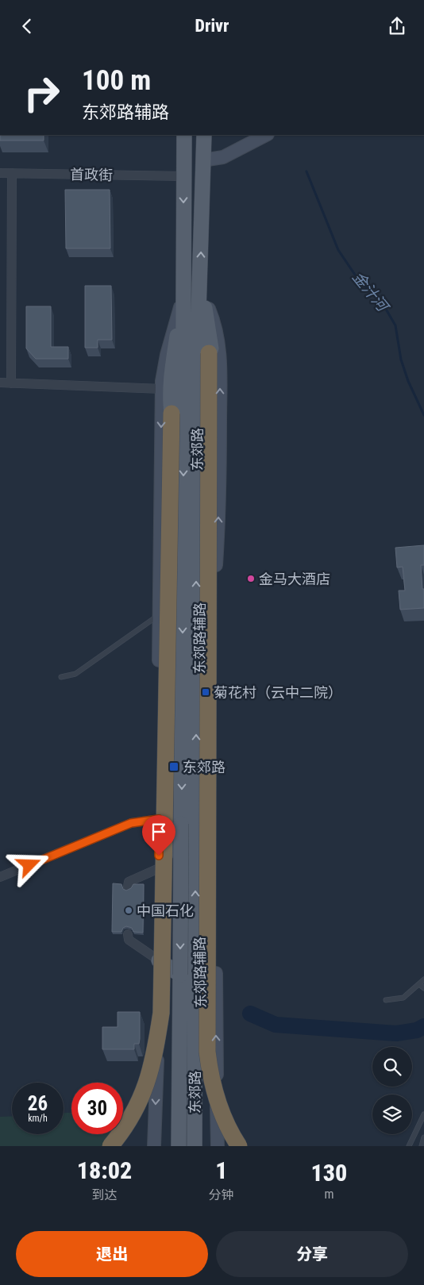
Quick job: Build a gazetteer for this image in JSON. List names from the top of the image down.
{
  "streets": {
    "main road": ["东郊路", "东郊路辅路"],
    "street": ["首政街"]
  },
  "crossings": [
    ["首政街", "东郊路"],
    ["东郊路", "东郊路辅路"]
  ],
  "water": ["金汁河"],
  "places": {
    "other": ["金马大酒店", "中国石化"],
    "transit": ["菊花村（云中二院）", "东郊路"]
  },
  "page": {
    "header": "Drivr",
    "turn": ["100 m", "东郊路辅路"],
    "speed": "26 km/h",
    "limit": "30",
    "eta": [
      "18:02",
      "到达",
      "1",
      "分钟",
      "130",
      "m"
    ],
    "buttons": ["退出", "分享"]
  }
}
